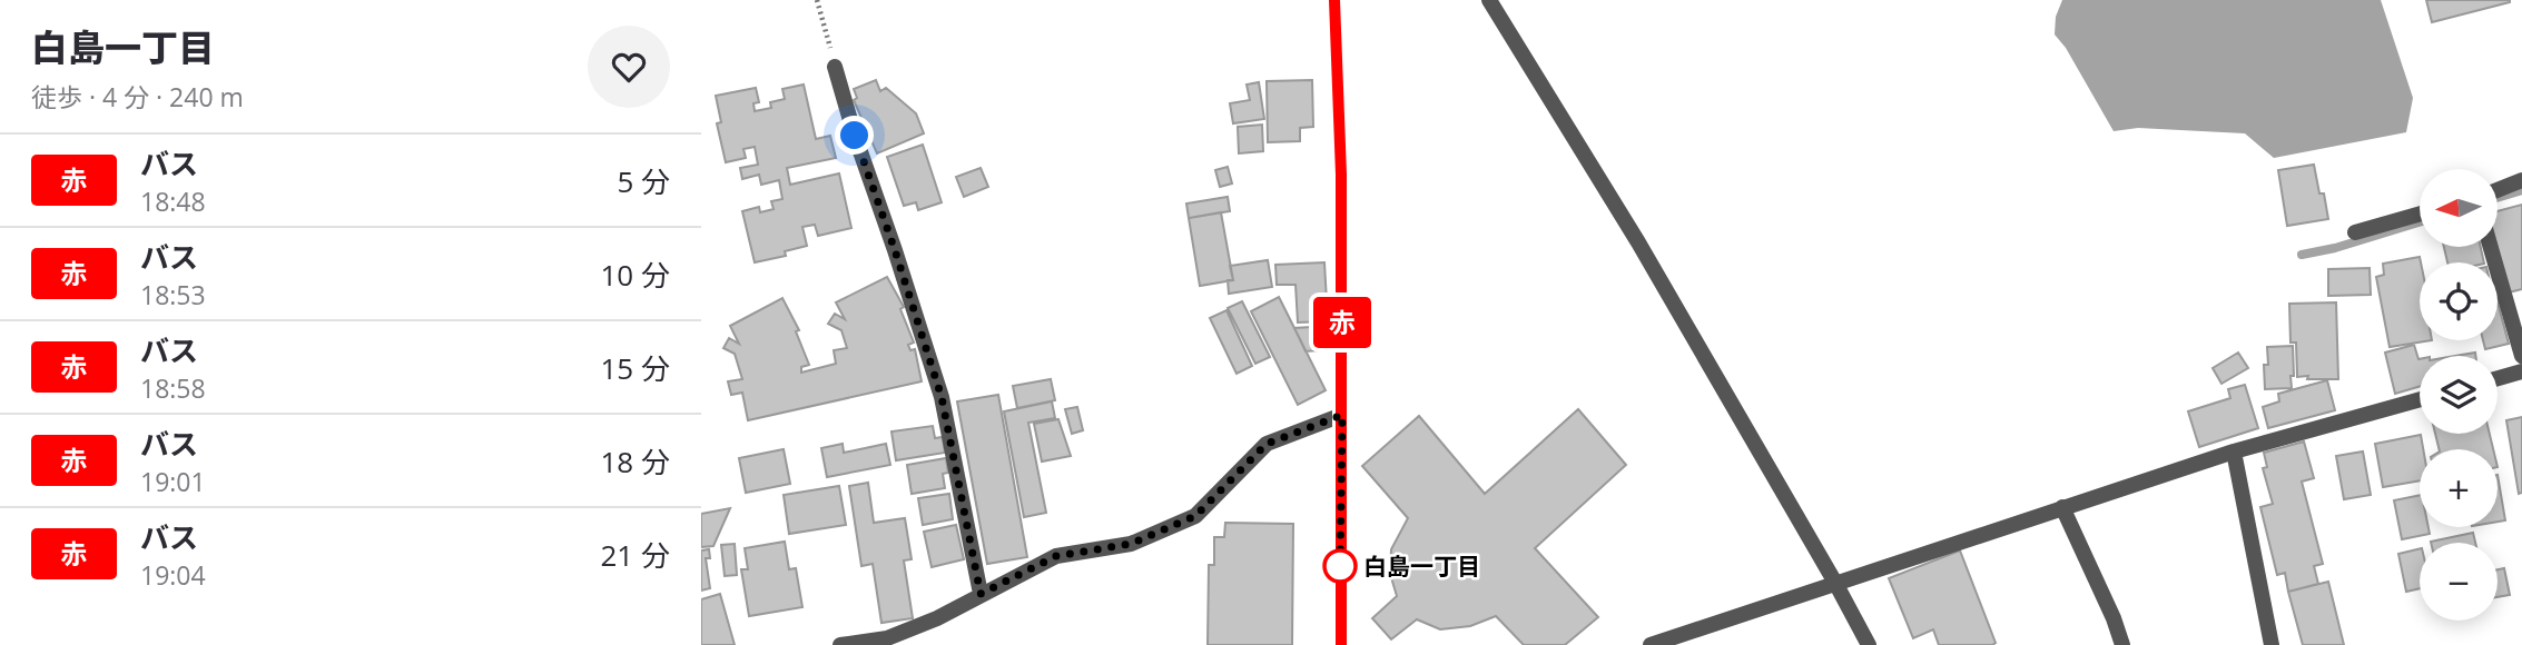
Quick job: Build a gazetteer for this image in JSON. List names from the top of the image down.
{
  "places": ["白島一丁目"],
  "lines": ["bus line 赤"],
  "north": "left",
  "page": {
    "heading": ["白島一丁目", "徒歩 · 4 分 · 240 m"],
    "on_map": "赤",
    "list": [
      {
        "mark": "赤",
        "name": "バス",
        "note": "18:48",
        "value": "5 分"
      },
      {
        "mark": "赤",
        "name": "バス",
        "note": "18:53",
        "value": "10 分"
      },
      {
        "mark": "赤",
        "name": "バス",
        "note": "18:58",
        "value": "15 分"
      },
      {
        "mark": "赤",
        "name": "バス",
        "note": "19:01",
        "value": "18 分"
      },
      {
        "mark": "赤",
        "name": "バス",
        "note": "19:04",
        "value": "21 分"
      }
    ],
    "map_buttons": ["+", "−"]
  }
}
